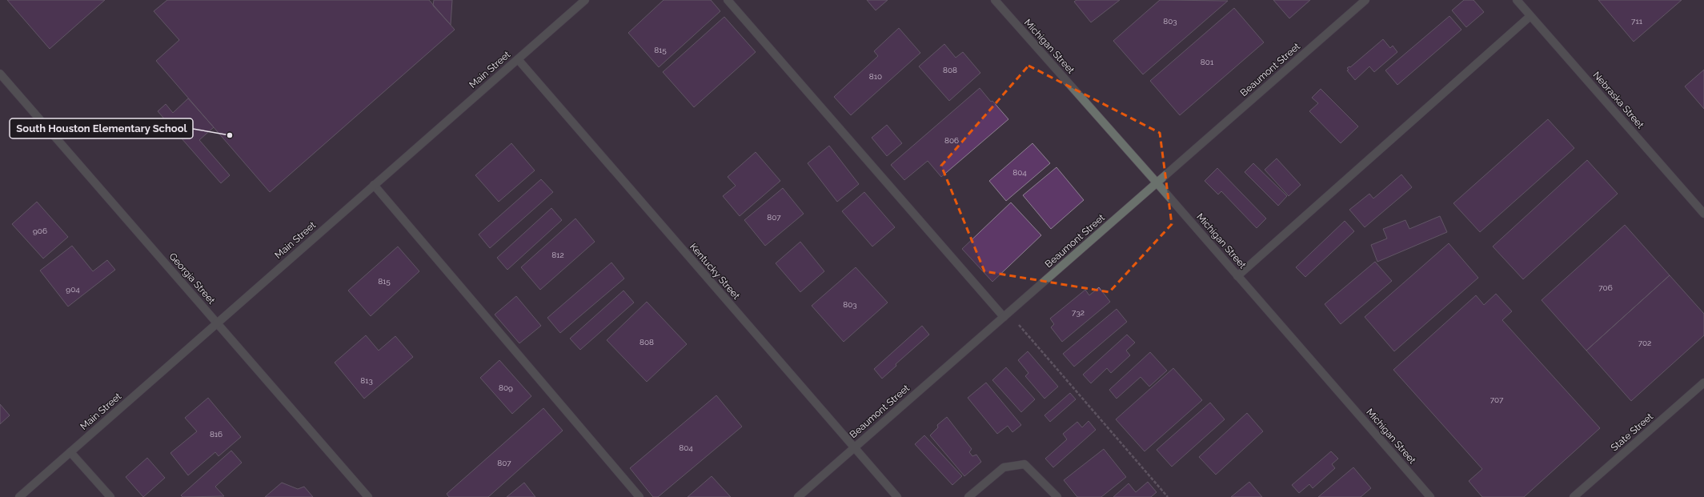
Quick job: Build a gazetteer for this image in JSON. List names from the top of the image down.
{
  "streets": {
    "street": [
      "Michigan Street",
      "Main Street",
      "Beaumont Street",
      "Nebraska Street",
      "Kentucky Street",
      "Georgia Street",
      "State Street"
    ]
  },
  "crossings": [
    ["Michigan Street", "Beaumont Street"],
    ["Main Street", "Kentucky Street"],
    ["Main Street", "Georgia Street"],
    ["Beaumont Street", "Kentucky Street"]
  ],
  "places": ["South Houston Elementary School"],
  "house_numbers": [
    "803",
    "711",
    "815",
    "801",
    "808",
    "810",
    "806",
    "804",
    "807",
    "906",
    "812",
    "815",
    "706",
    "904",
    "803",
    "732",
    "808",
    "702",
    "813",
    "809",
    "707",
    "816",
    "804",
    "807"
  ]
}
